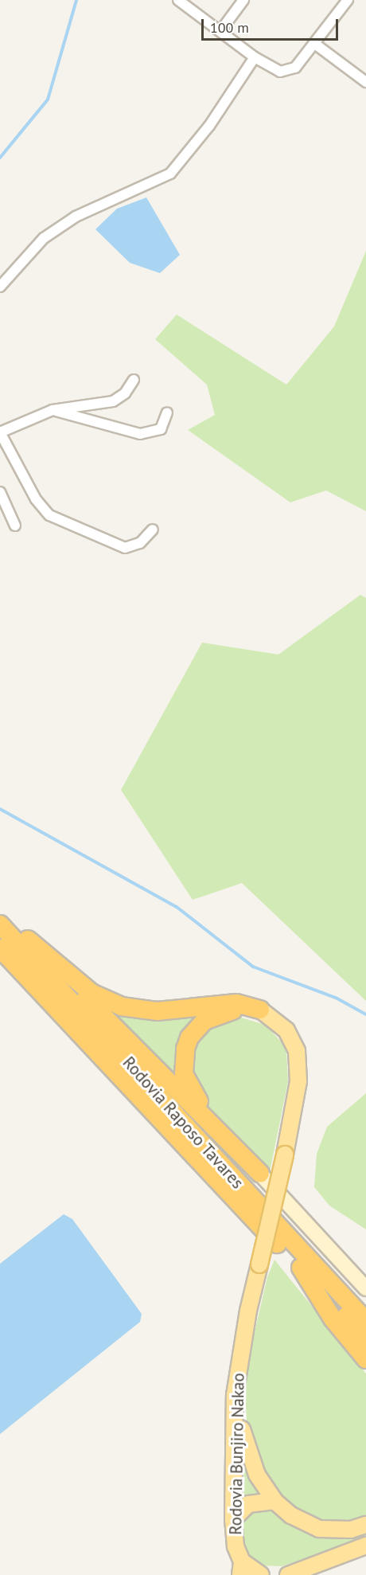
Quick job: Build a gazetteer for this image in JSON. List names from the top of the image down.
{
  "streets": {
    "highway": ["Rodovia Raposo Tavares"],
    "main road": ["Rodovia Bunjiro Nakao"]
  },
  "scale_bar": "100 m"
}
